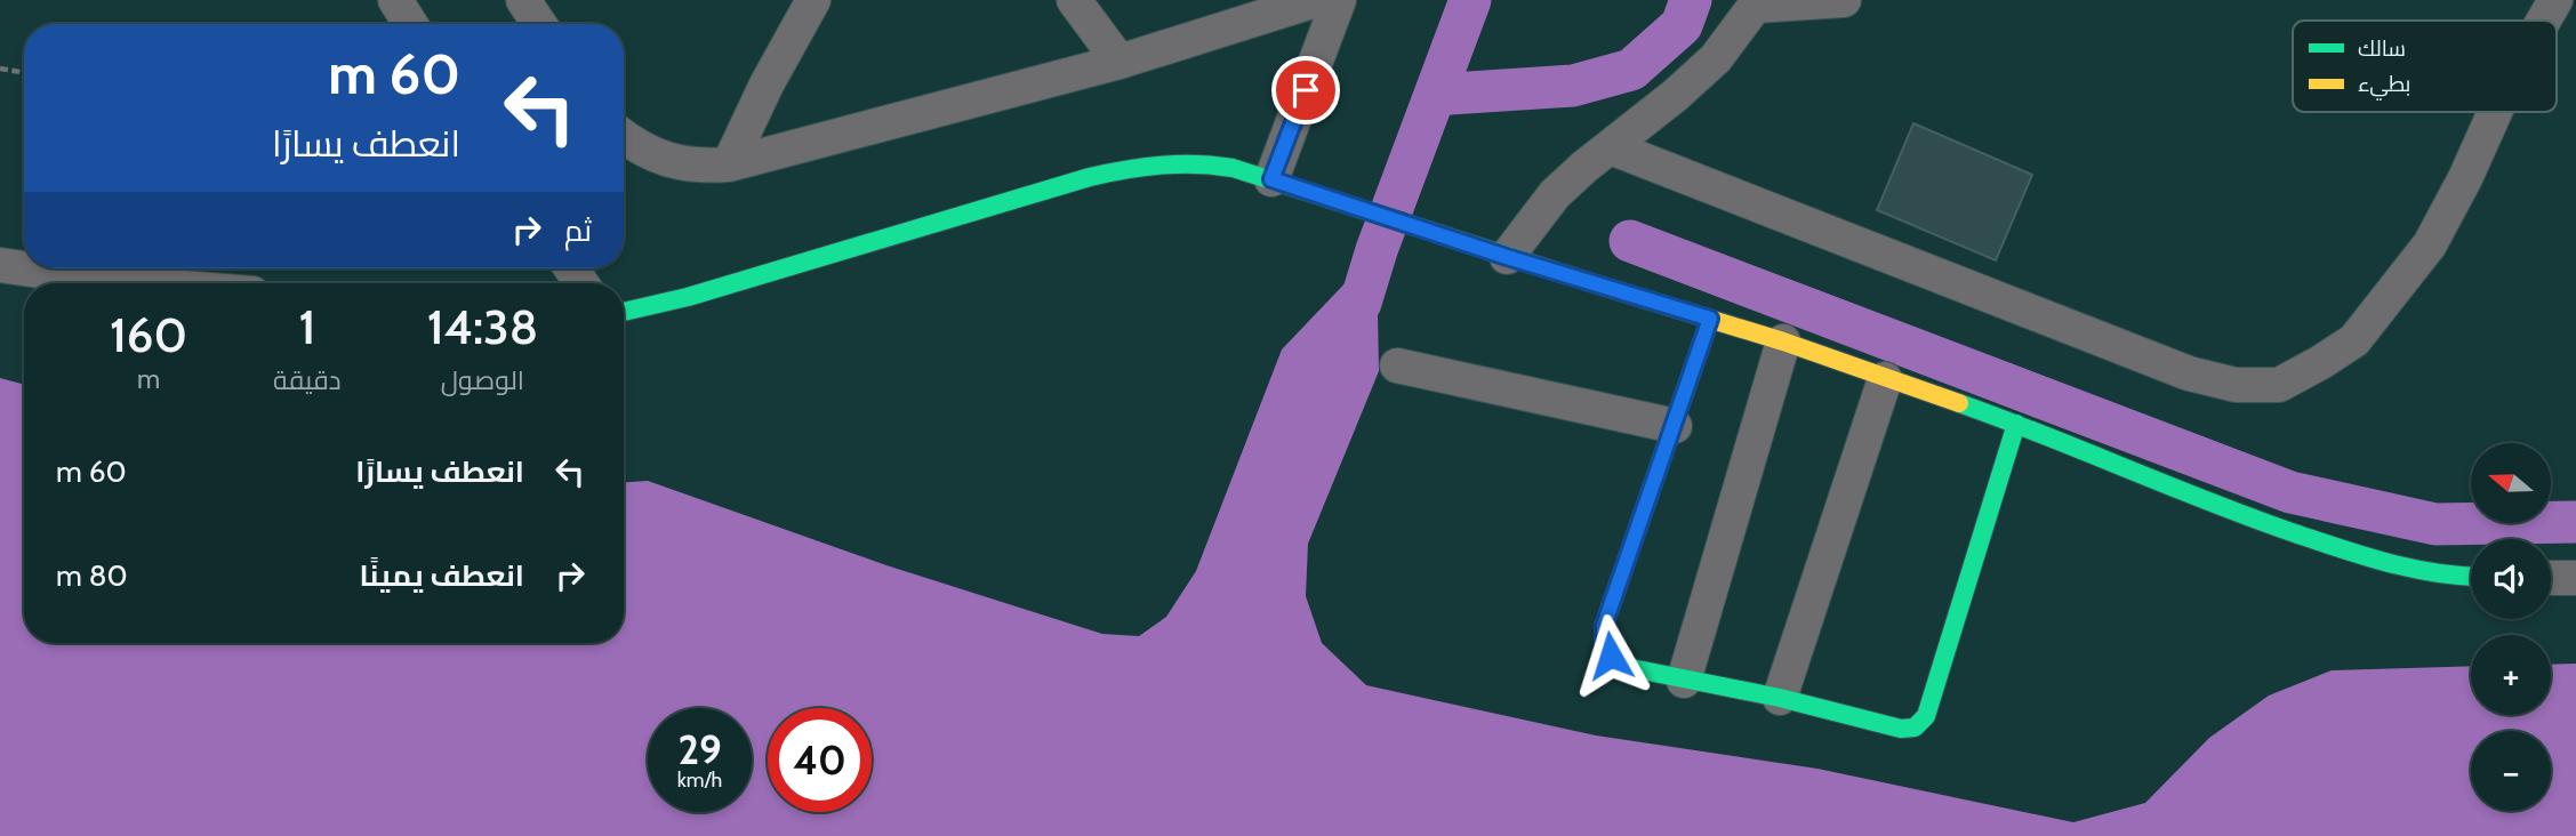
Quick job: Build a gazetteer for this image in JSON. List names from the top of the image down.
{
  "legend": ["سالك", "بطيء"],
  "north": "left",
  "page": {
    "turn": ["60 m", "انعطف يسارًا"],
    "then": "ثم",
    "eta": [
      "14:38",
      "الوصول",
      "1",
      "دقيقة",
      "160",
      "m"
    ],
    "list": [
      {
        "name": "انعطف يسارًا",
        "value": "60 m"
      },
      {
        "name": "انعطف يمينًا",
        "value": "80 m"
      }
    ],
    "map_buttons": ["+", "−"],
    "speed": "29 km/h",
    "limit": "40"
  }
}
